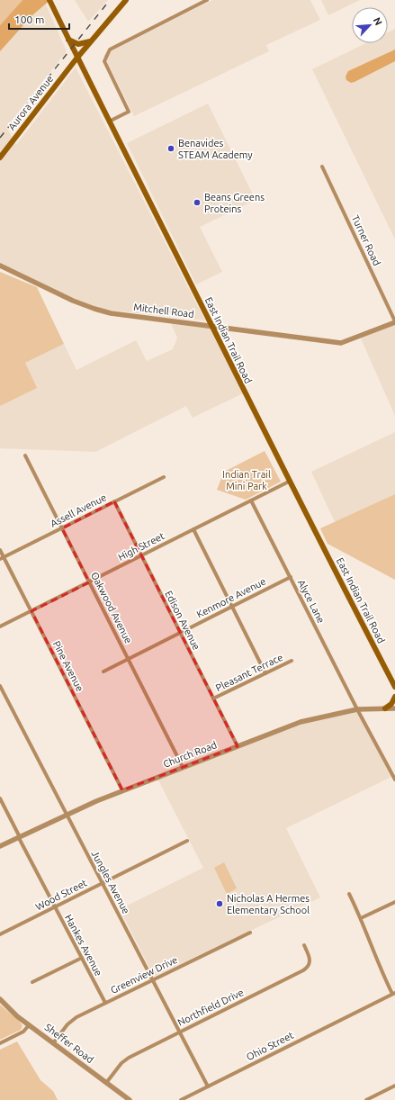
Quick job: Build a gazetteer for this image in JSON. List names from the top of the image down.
{
  "streets": {
    "main road": ["Aurora Avenue", "East Indian Trail Road"],
    "street": [
      "Turner Road",
      "Mitchell Road",
      "Assell Avenue",
      "High Street",
      "Kenmore Avenue",
      "Alyce Lane",
      "Oakwood Avenue",
      "Edison Avenue",
      "Pine Avenue",
      "Pleasant Terrace",
      "Church Road",
      "Jungles Avenue",
      "Wood Street",
      "Hankes Avenue",
      "Greenview Drive",
      "Northfield Drive",
      "Sheffer Road",
      "Ohio Street"
    ]
  },
  "crossings": [
    ["Aurora Avenue", "East Indian Trail Road"],
    ["Turner Road", "Mitchell Road"],
    ["Mitchell Road", "East Indian Trail Road"],
    ["East Indian Trail Road", "High Street"],
    ["Assell Avenue", "Oakwood Avenue"],
    ["Assell Avenue", "Edison Avenue"],
    ["Assell Avenue", "Pine Avenue"],
    ["High Street", "Alyce Lane"],
    ["High Street", "Oakwood Avenue"],
    ["High Street", "Edison Avenue"],
    ["High Street", "Pine Avenue"],
    ["Kenmore Avenue", "Alyce Lane"],
    ["Kenmore Avenue", "Oakwood Avenue"],
    ["Kenmore Avenue", "Edison Avenue"],
    ["Alyce Lane", "Church Road"],
    ["Oakwood Avenue", "Church Road"],
    ["Edison Avenue", "Pleasant Terrace"],
    ["Edison Avenue", "Church Road"],
    ["Pine Avenue", "Church Road"],
    ["Church Road", "Jungles Avenue"],
    ["Church Road", "Hankes Avenue"],
    ["Jungles Avenue", "Wood Street"],
    ["Jungles Avenue", "Greenview Drive"],
    ["Jungles Avenue", "Northfield Drive"],
    ["Jungles Avenue", "Ohio Street"],
    ["Wood Street", "Hankes Avenue"],
    ["Hankes Avenue", "Greenview Drive"],
    ["Greenview Drive", "Sheffer Road"],
    ["Northfield Drive", "Sheffer Road"]
  ],
  "parks": ["Indian Trail Mini Park"],
  "places": ["Benavides STEAM Academy", "Beans Greens Proteins", "Nicholas A Hermes Elementary School"],
  "scale_bar": "100 m",
  "north": "top right"
}
